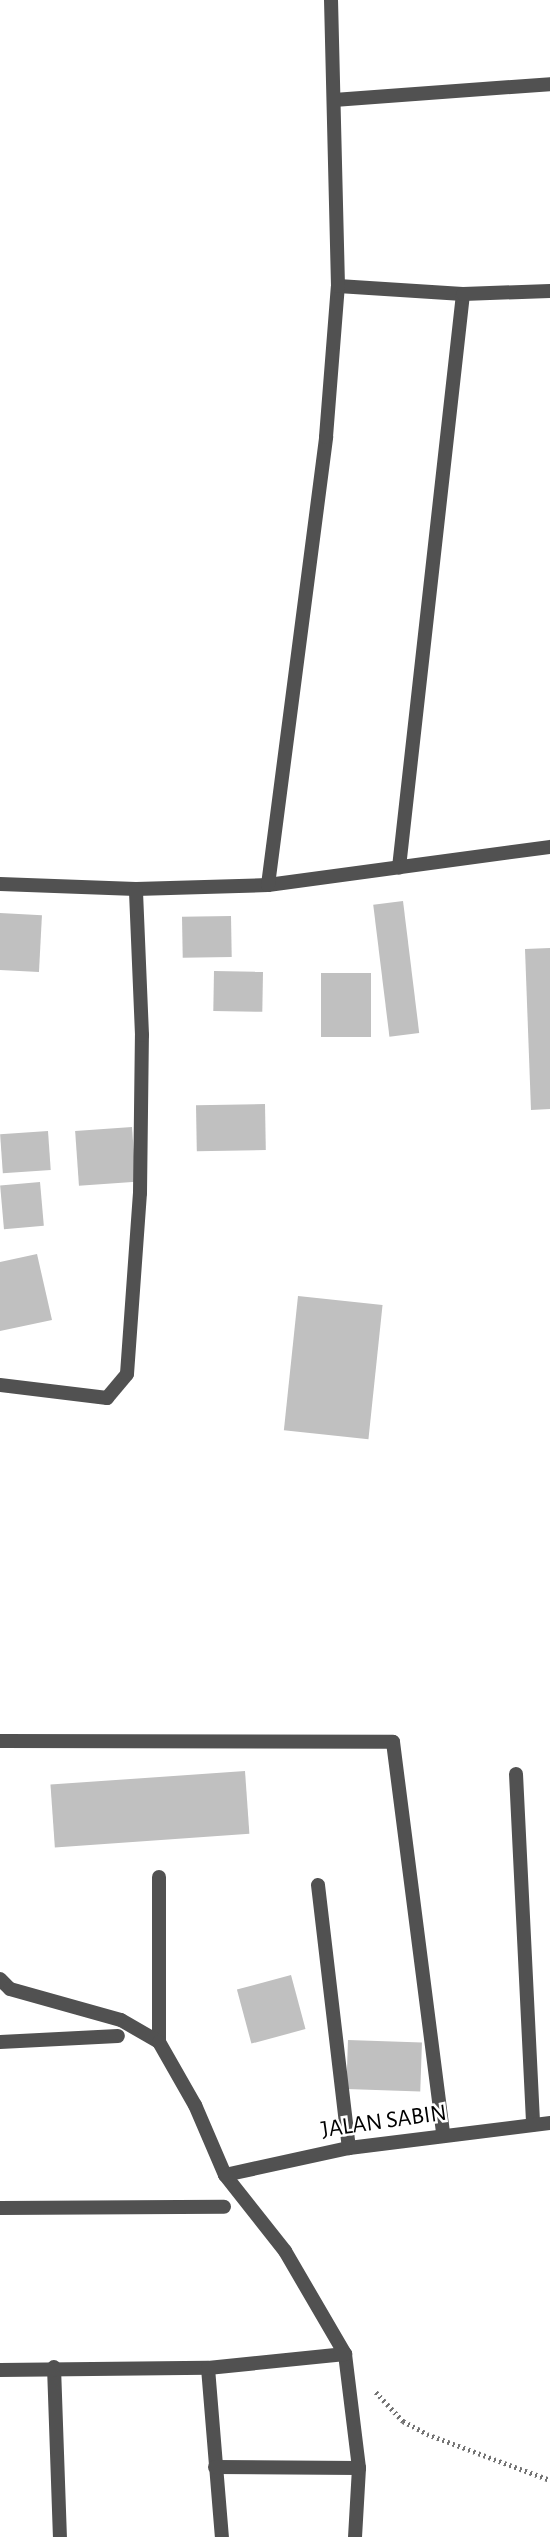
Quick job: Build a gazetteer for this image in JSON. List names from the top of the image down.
{
  "streets": {
    "street": ["JALAN SABIN"]
  }
}
